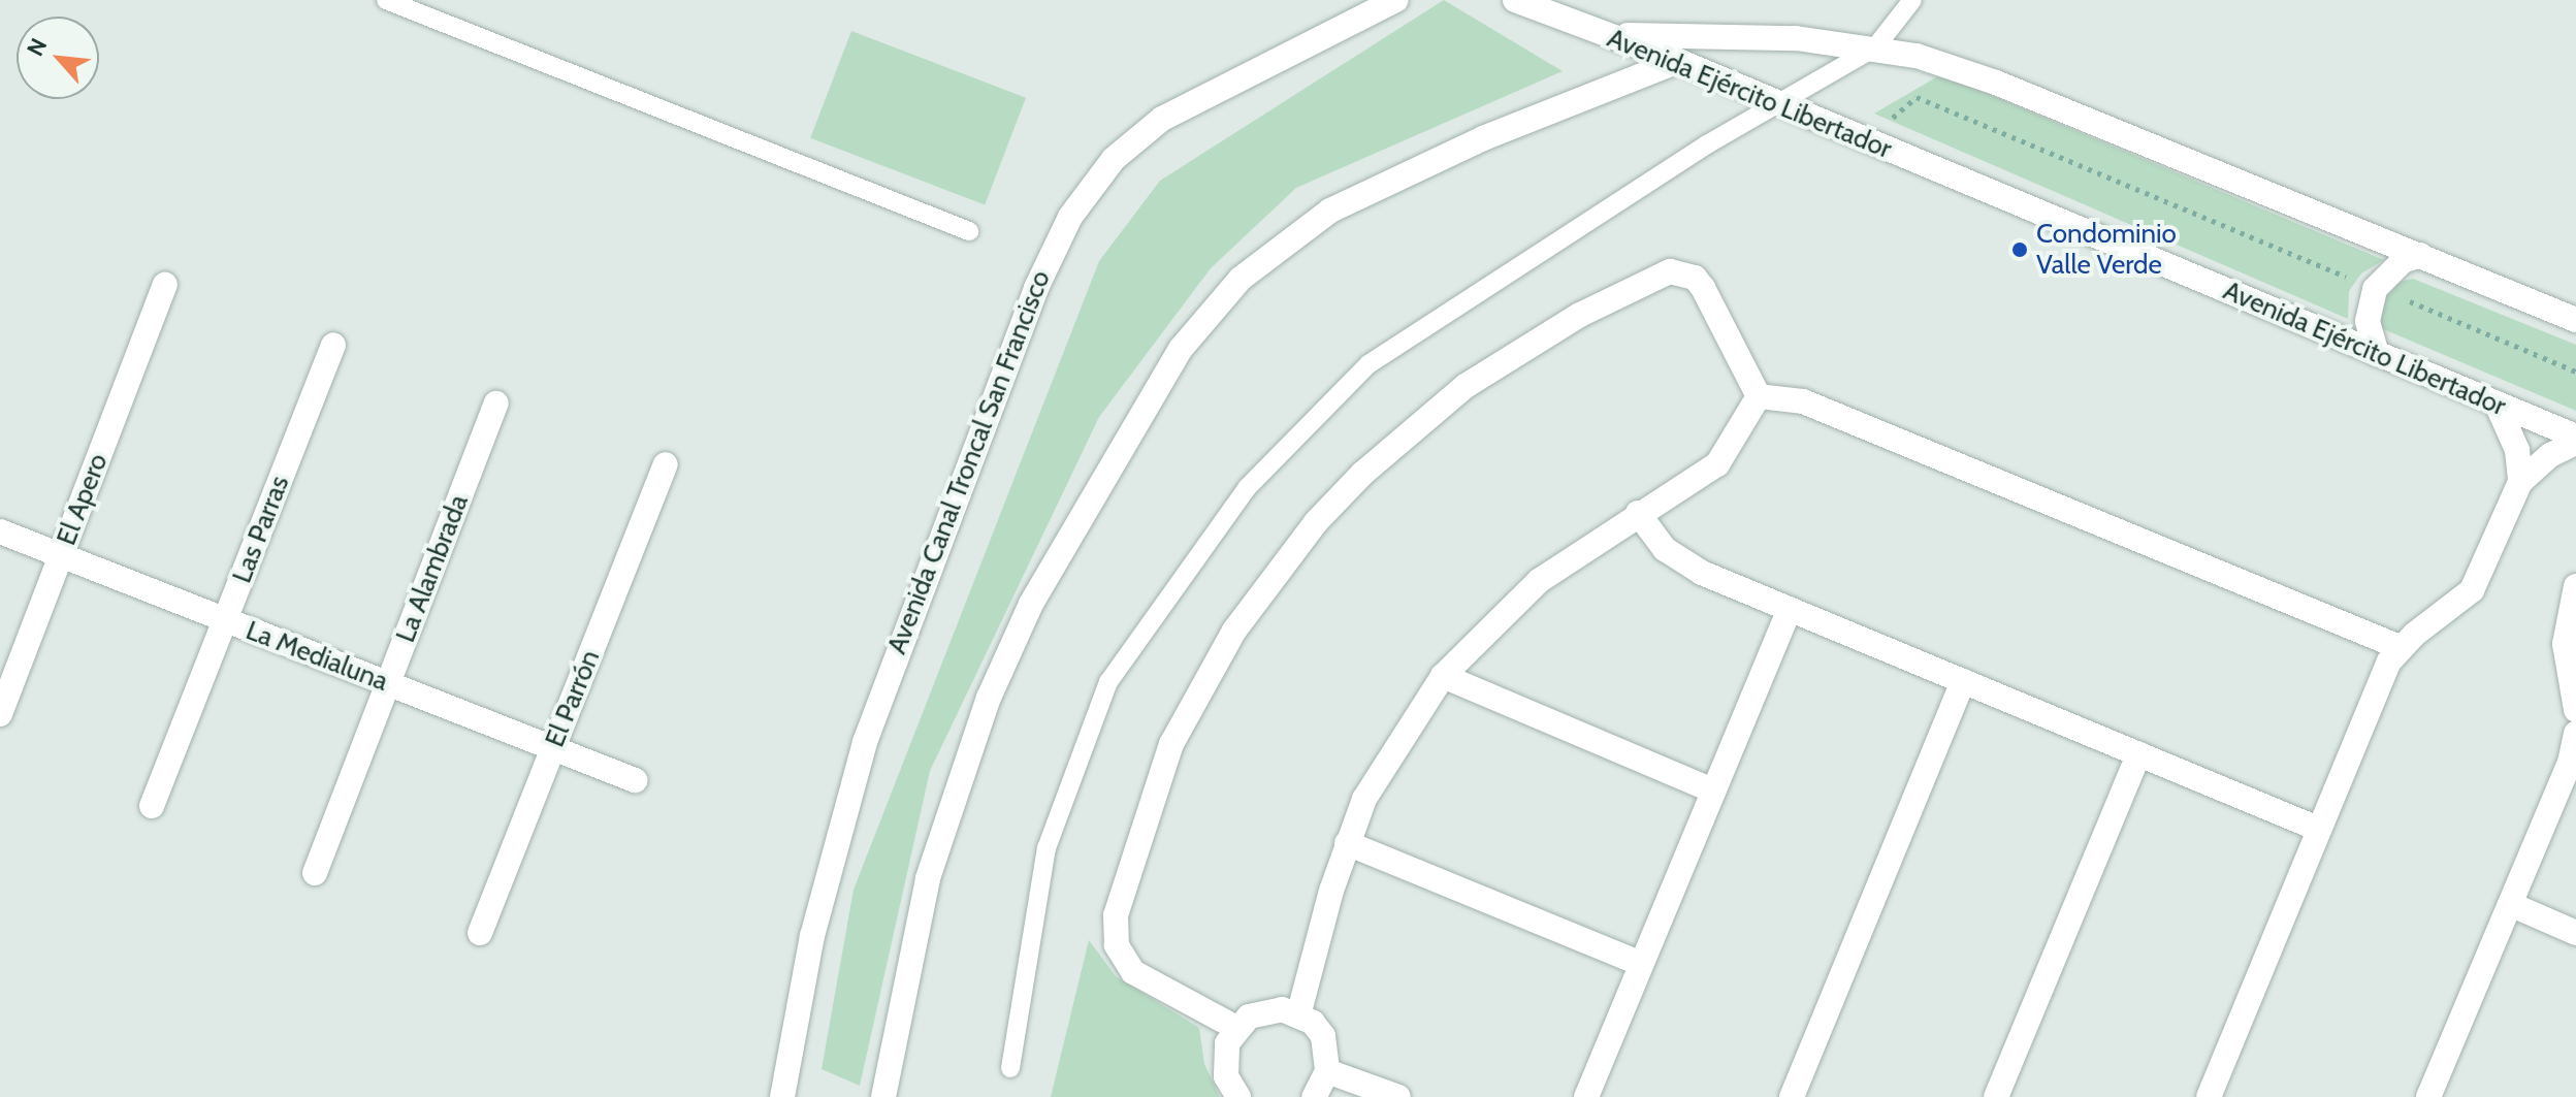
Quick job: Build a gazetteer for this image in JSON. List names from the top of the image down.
{
  "streets": {
    "street": [
      "Avenida Ejército Libertador",
      "Avenida Canal Troncal San Francisco",
      "El Apero",
      "Las Parras",
      "La Alambrada",
      "La Medialuna",
      "El Parrón"
    ]
  },
  "crossings": [
    ["El Apero", "La Medialuna"],
    ["Las Parras", "La Medialuna"],
    ["La Alambrada", "La Medialuna"],
    ["La Medialuna", "El Parrón"]
  ],
  "places": ["Condominio Valle Verde"],
  "north": "top left"
}
